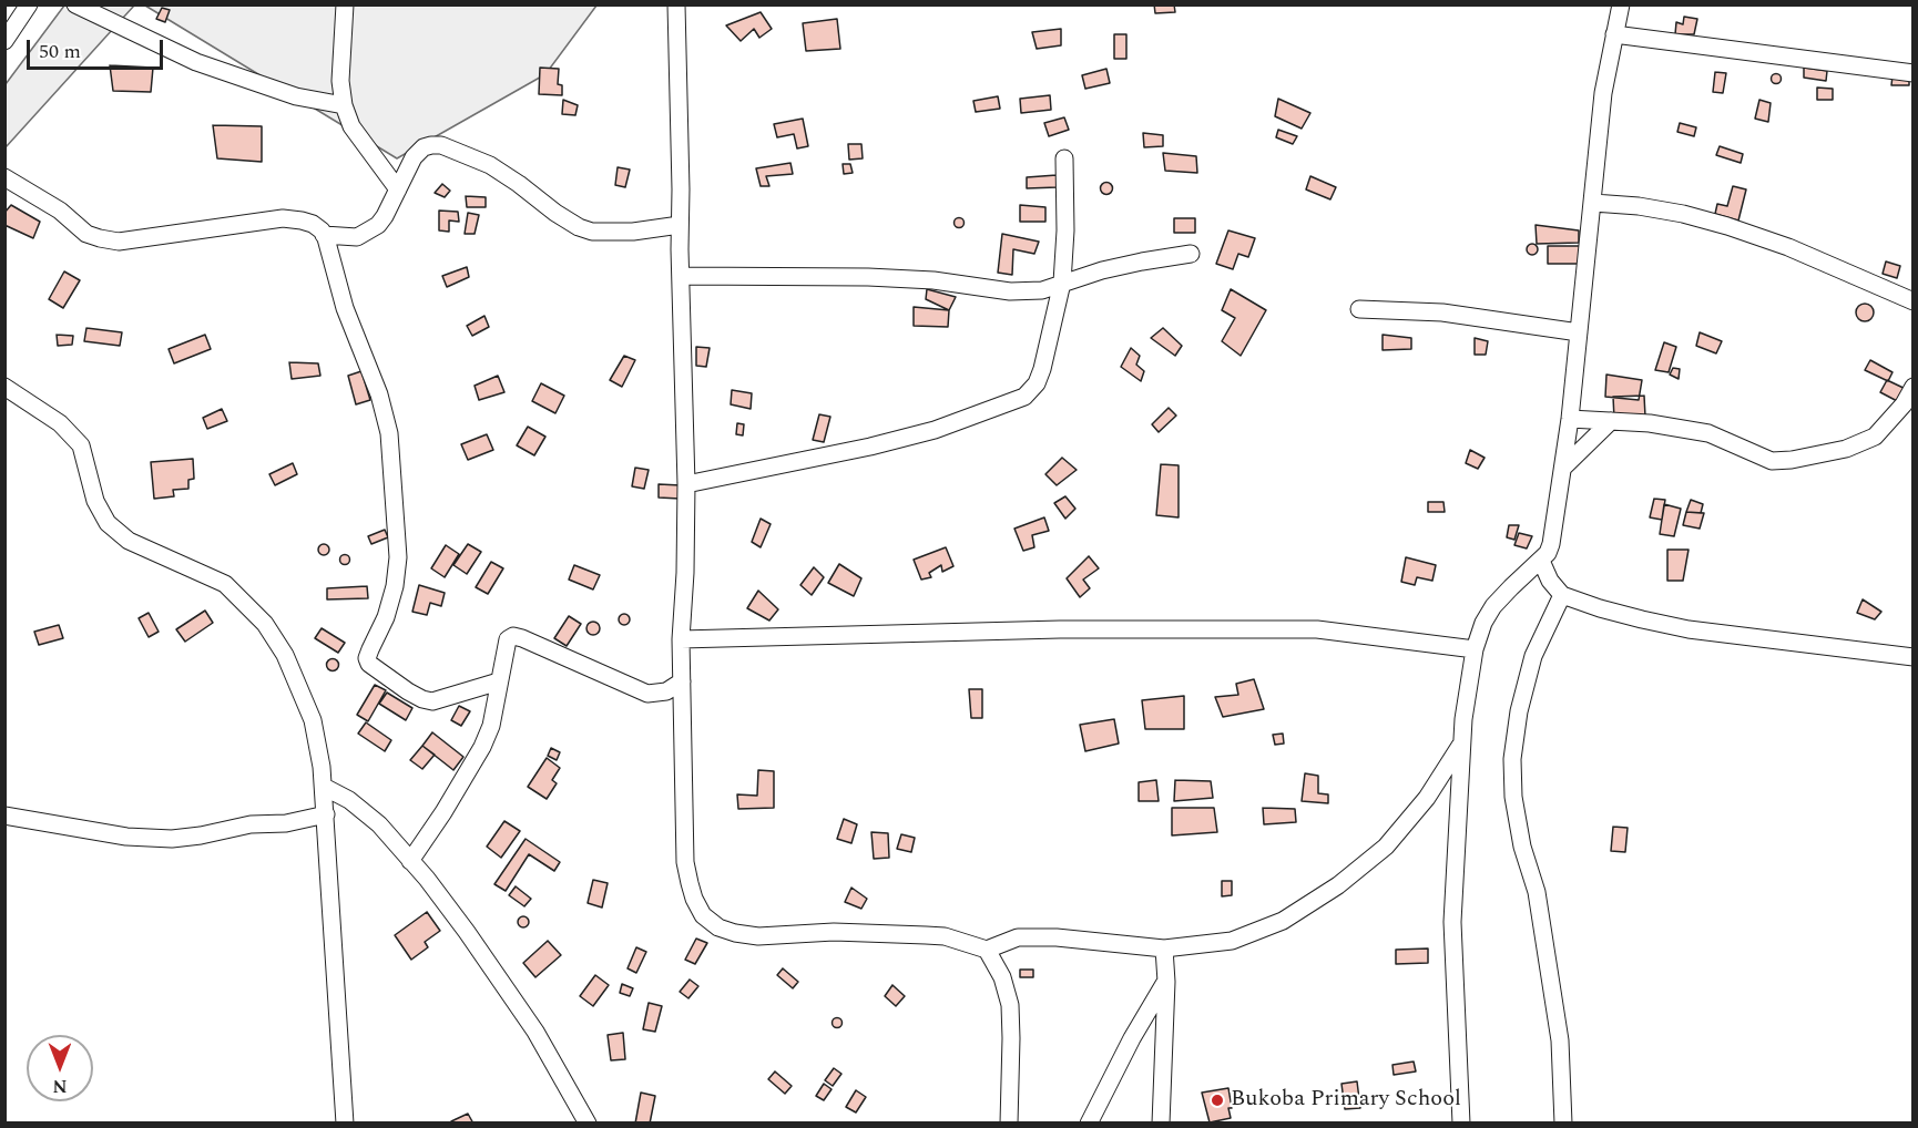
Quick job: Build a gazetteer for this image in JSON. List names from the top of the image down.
{
  "places": ["Bukoba Primary School"],
  "scale_bar": "50 m",
  "north": "bottom"
}
